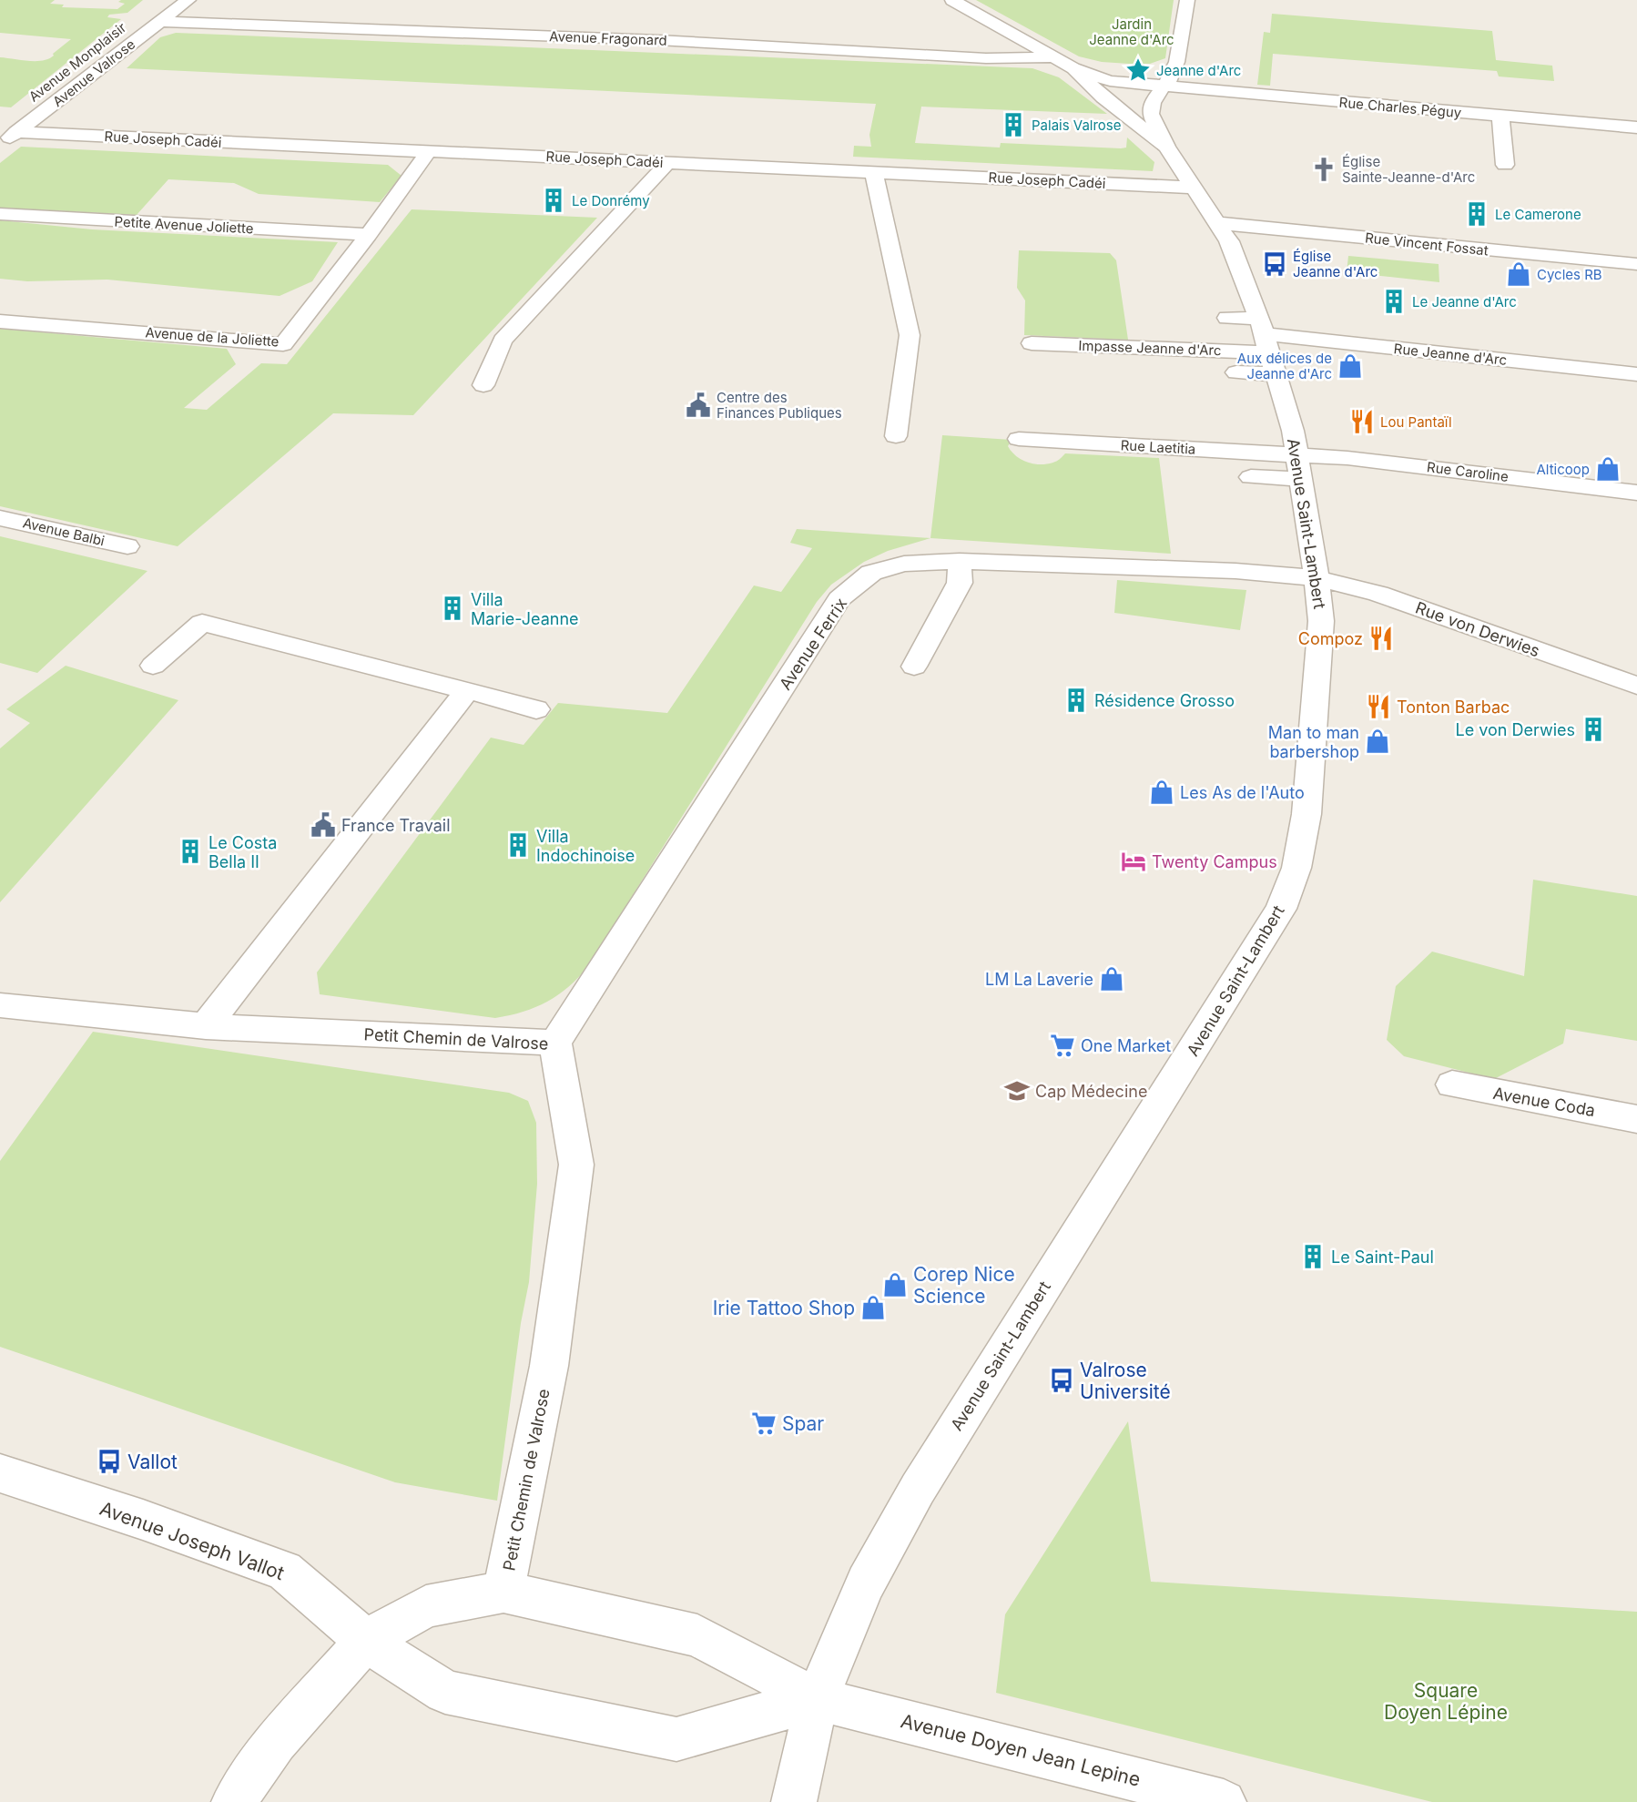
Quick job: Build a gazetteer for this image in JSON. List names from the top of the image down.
{
  "streets": {
    "street": [
      "Avenue Fragonard",
      "Avenue Valrose",
      "Rue Charles Péguy",
      "Rue Joseph Cadéi",
      "Petite Avenue Joliette",
      "Rue Vincent Fossat",
      "Avenue de la Joliette",
      "Impasse Jeanne d'Arc",
      "Rue Jeanne d'Arc",
      "Rue Laetitia",
      "Rue Caroline",
      "Avenue Saint-Lambert",
      "Avenue Balbi",
      "Rue von Derwies",
      "Avenue Ferrix",
      "Petit Chemin de Valrose",
      "Avenue Coda",
      "Avenue Joseph Vallot",
      "Avenue Doyen Jean Lepine"
    ]
  },
  "crossings": [
    ["Avenue Fragonard", "Avenue Valrose"],
    ["Avenue Fragonard", "Avenue Saint-Lambert"],
    ["Avenue Valrose", "Rue Joseph Cadéi"],
    ["Rue Charles Péguy", "Avenue Saint-Lambert"],
    ["Rue Joseph Cadéi", "Avenue de la Joliette"],
    ["Rue Joseph Cadéi", "Avenue Saint-Lambert"],
    ["Petite Avenue Joliette", "Avenue de la Joliette"],
    ["Rue Vincent Fossat", "Avenue Saint-Lambert"],
    ["Impasse Jeanne d'Arc", "Rue Jeanne d'Arc"],
    ["Impasse Jeanne d'Arc", "Avenue Saint-Lambert"],
    ["Rue Jeanne d'Arc", "Avenue Saint-Lambert"],
    ["Rue Laetitia", "Rue Caroline"],
    ["Rue Laetitia", "Avenue Saint-Lambert"],
    ["Rue Caroline", "Avenue Saint-Lambert"],
    ["Avenue Saint-Lambert", "Rue von Derwies"],
    ["Avenue Saint-Lambert", "Avenue Ferrix"],
    ["Avenue Saint-Lambert", "Avenue Doyen Jean Lepine"],
    ["Rue von Derwies", "Avenue Ferrix"],
    ["Avenue Ferrix", "Petit Chemin de Valrose"],
    ["Petit Chemin de Valrose", "Avenue Doyen Jean Lepine"],
    ["Avenue Joseph Vallot", "Avenue Doyen Jean Lepine"]
  ],
  "parks": ["Jardin Jeanne d'Arc", "Square Doyen Lépine"],
  "places": {
    "place": ["Jeanne d'Arc"],
    "building": [
      "Palais Valrose",
      "Le Donrémy",
      "Le Camerone",
      "Le Jeanne d'Arc",
      "Villa Marie-Jeanne",
      "Résidence Grosso",
      "Le von Derwies",
      "Villa Indochinoise",
      "Le Costa Bella II",
      "Le Saint-Paul"
    ],
    "church": ["Église Sainte-Jeanne-d'Arc"],
    "bus stop": ["Église Jeanne d'Arc", "Valrose Université", "Vallot"],
    "shop": [
      "Cycles RB",
      "Aux délices de Jeanne d'Arc",
      "Alticoop",
      "Man to man barbershop",
      "Les As de l'Auto",
      "LM La Laverie",
      "Corep Nice Science",
      "Irie Tattoo Shop"
    ],
    "public building": ["Centre des Finances Publiques", "France Travail"],
    "restaurant": ["Lou Pantaïl", "Compoz", "Tonton Barbac"],
    "hotel": ["Twenty Campus"],
    "supermarket": ["One Market", "Spar"],
    "school or university": ["Cap Médecine"]
  }
}
